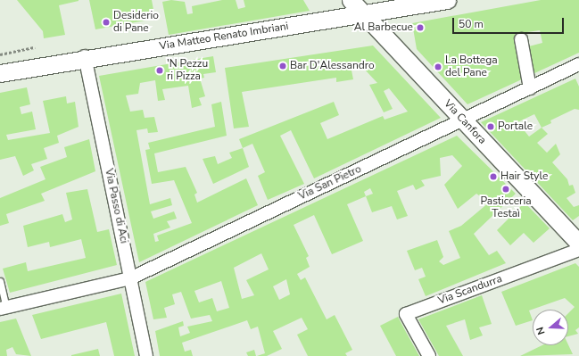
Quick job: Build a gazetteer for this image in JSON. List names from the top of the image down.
{
  "streets": {
    "main road": ["Via Matteo Renato Imbriani", "Via Canfora"],
    "street": ["Via San Pietro", "Via Passo di Aci", "Via Scandurra"]
  },
  "crossings": [
    ["Via Matteo Renato Imbriani", "Via Canfora"],
    ["Via Matteo Renato Imbriani", "Via Passo di Aci"],
    ["Via Canfora", "Via San Pietro"],
    ["Via San Pietro", "Via Passo di Aci"]
  ],
  "places": [
    "Desiderio di Pane",
    "Al Barbecue",
    "Bar D'Alessandro",
    "La Bottega del Pane",
    "'N Pezzu ri Pizza",
    "Portale",
    "Hair Style",
    "Pasticceria Testaì"
  ],
  "scale_bar": "50 m",
  "north": "left"
}
